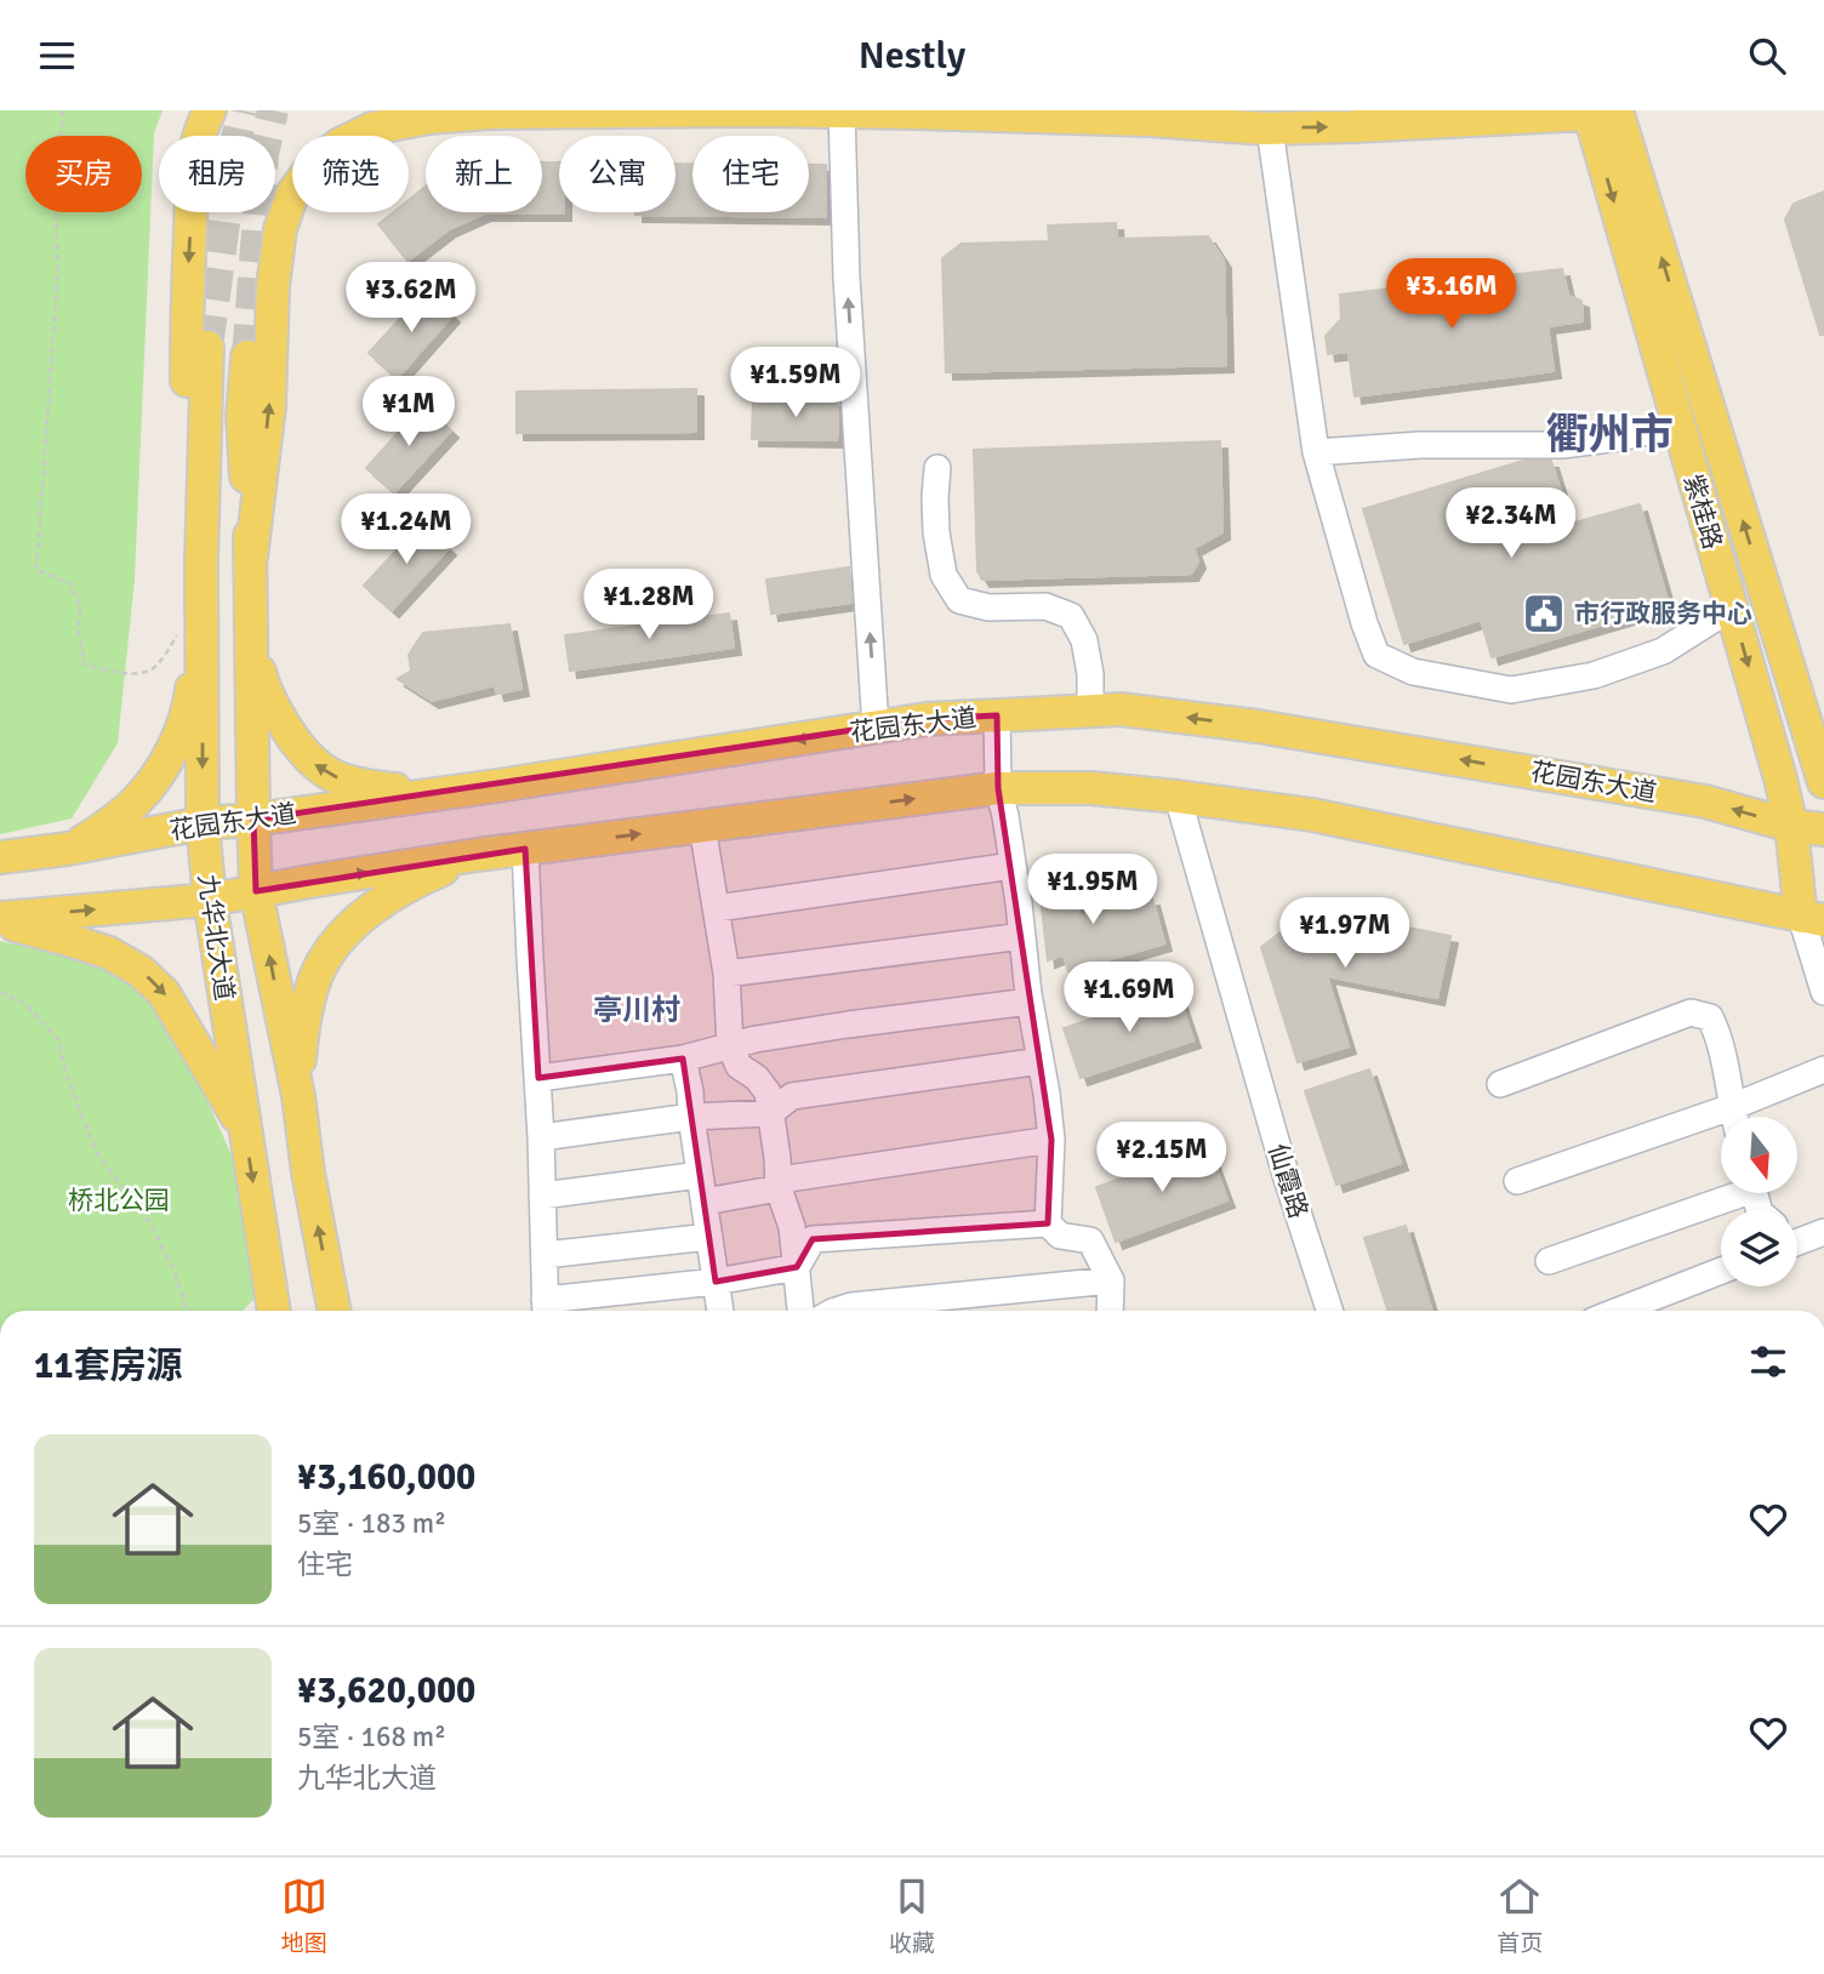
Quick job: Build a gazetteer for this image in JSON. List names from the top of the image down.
{
  "streets": {
    "main road": ["紫桂路", "花园东大道", "九华北大道"],
    "street": ["仙霞路"]
  },
  "crossings": [
    ["紫桂路", "花园东大道"],
    ["花园东大道", "九华北大道"]
  ],
  "districts": ["衢州市", "亭川村"],
  "parks": ["桥北公园"],
  "places": {
    "public building": ["市行政服务中心"]
  },
  "north": "bottom",
  "page": {
    "header": "Nestly",
    "chip": [
      "买房",
      "租房",
      "筛选",
      "新上",
      "公寓",
      "住宅"
    ],
    "price": [
      "¥3.16M",
      "¥3.62M",
      "¥1.59M",
      "¥1M",
      "¥2.34M",
      "¥1.24M",
      "¥1.28M",
      "¥1.95M",
      "¥1.97M",
      "¥1.69M",
      "¥2.15M"
    ],
    "heading": "11套房源",
    "list": [
      {
        "name": "¥3,160,000",
        "note": "5室 · 183 m² · 住宅"
      },
      {
        "name": "¥3,620,000",
        "note": "5室 · 168 m² · 九华北大道"
      }
    ],
    "tabs": ["地图", "收藏", "首页"]
  }
}
